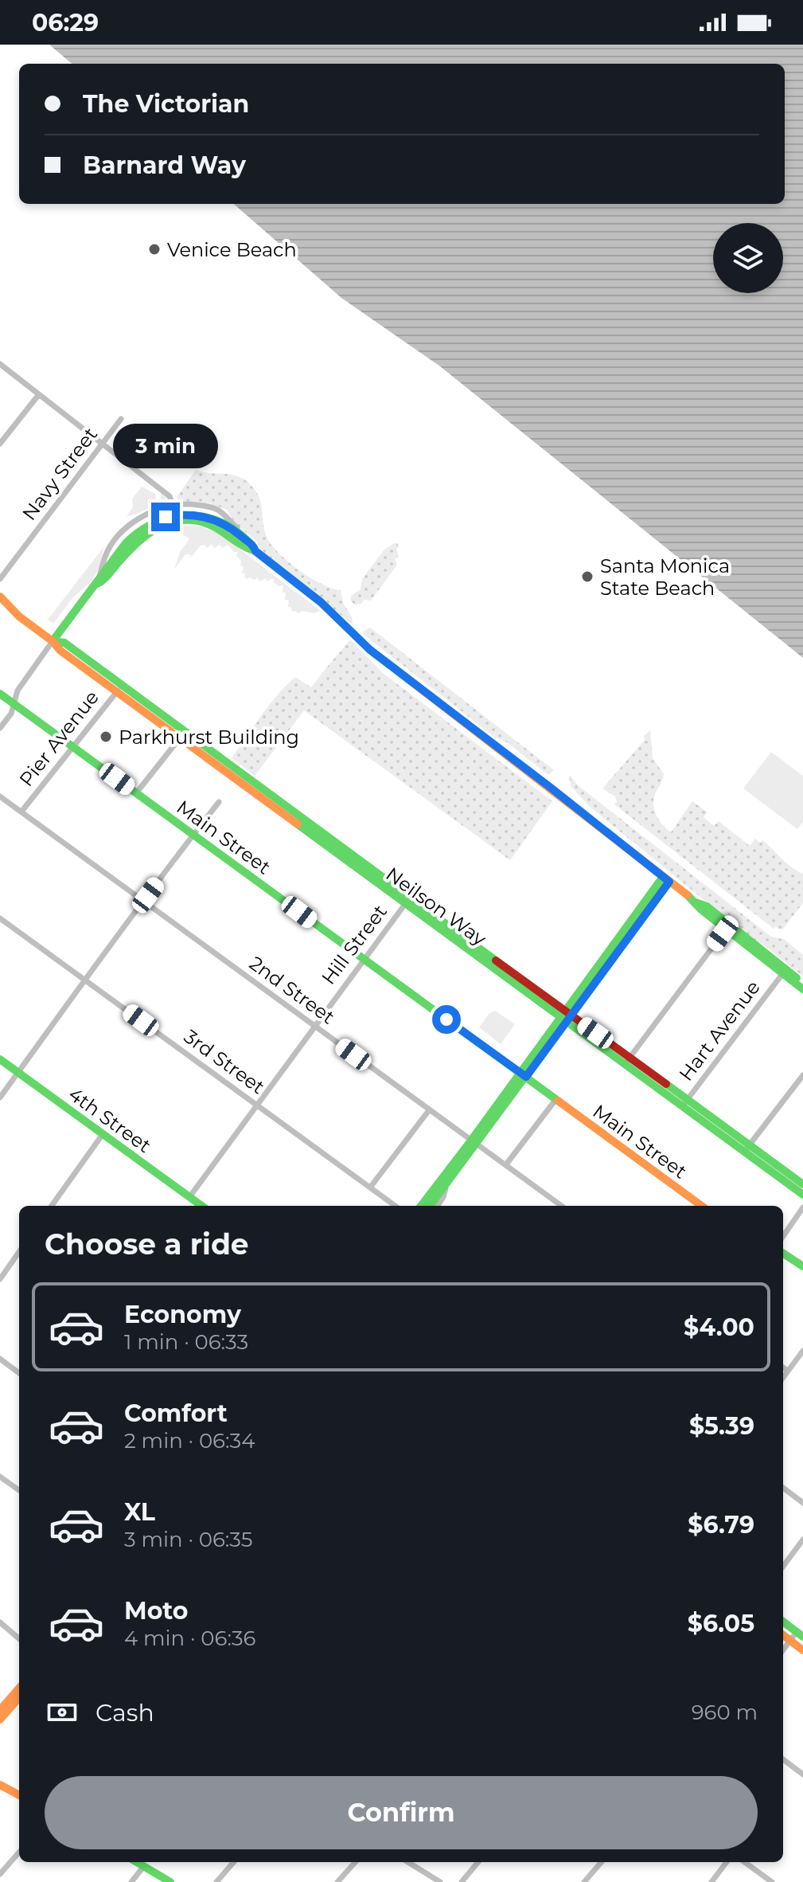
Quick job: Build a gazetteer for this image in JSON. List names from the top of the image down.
{
  "streets": {
    "main road": ["Main Street", "Neilson Way", "4th Street"],
    "street": [
      "Navy Street",
      "Pier Avenue",
      "Hill Street",
      "2nd Street",
      "Hart Avenue",
      "3rd Street"
    ]
  },
  "crossings": [
    ["Pier Avenue", "Main Street"],
    ["Pier Avenue", "Neilson Way"],
    ["Pier Avenue", "2nd Street"],
    ["Main Street", "Hill Street"],
    ["Neilson Way", "Hill Street"],
    ["Neilson Way", "Hart Avenue"],
    ["Hill Street", "2nd Street"],
    ["Hill Street", "3rd Street"],
    ["Hill Street", "4th Street"]
  ],
  "places": ["Venice Beach", "Santa Monica State Beach", "Parkhurst Building"],
  "page": {
    "status": "06:29",
    "banner": ["The Victorian", "Barnard Way"],
    "bubble": "3 min",
    "heading": "Choose a ride",
    "list": [
      {
        "name": "Economy",
        "note": "1 min · 06:33",
        "value": "$4.00"
      },
      {
        "name": "Comfort",
        "note": "2 min · 06:34",
        "value": "$5.39"
      },
      {
        "name": "XL",
        "note": "3 min · 06:35",
        "value": "$6.79"
      },
      {
        "name": "Moto",
        "note": "4 min · 06:36",
        "value": "$6.05"
      }
    ],
    "pay": ["Cash", "960 m"],
    "buttons": "Confirm"
  }
}
